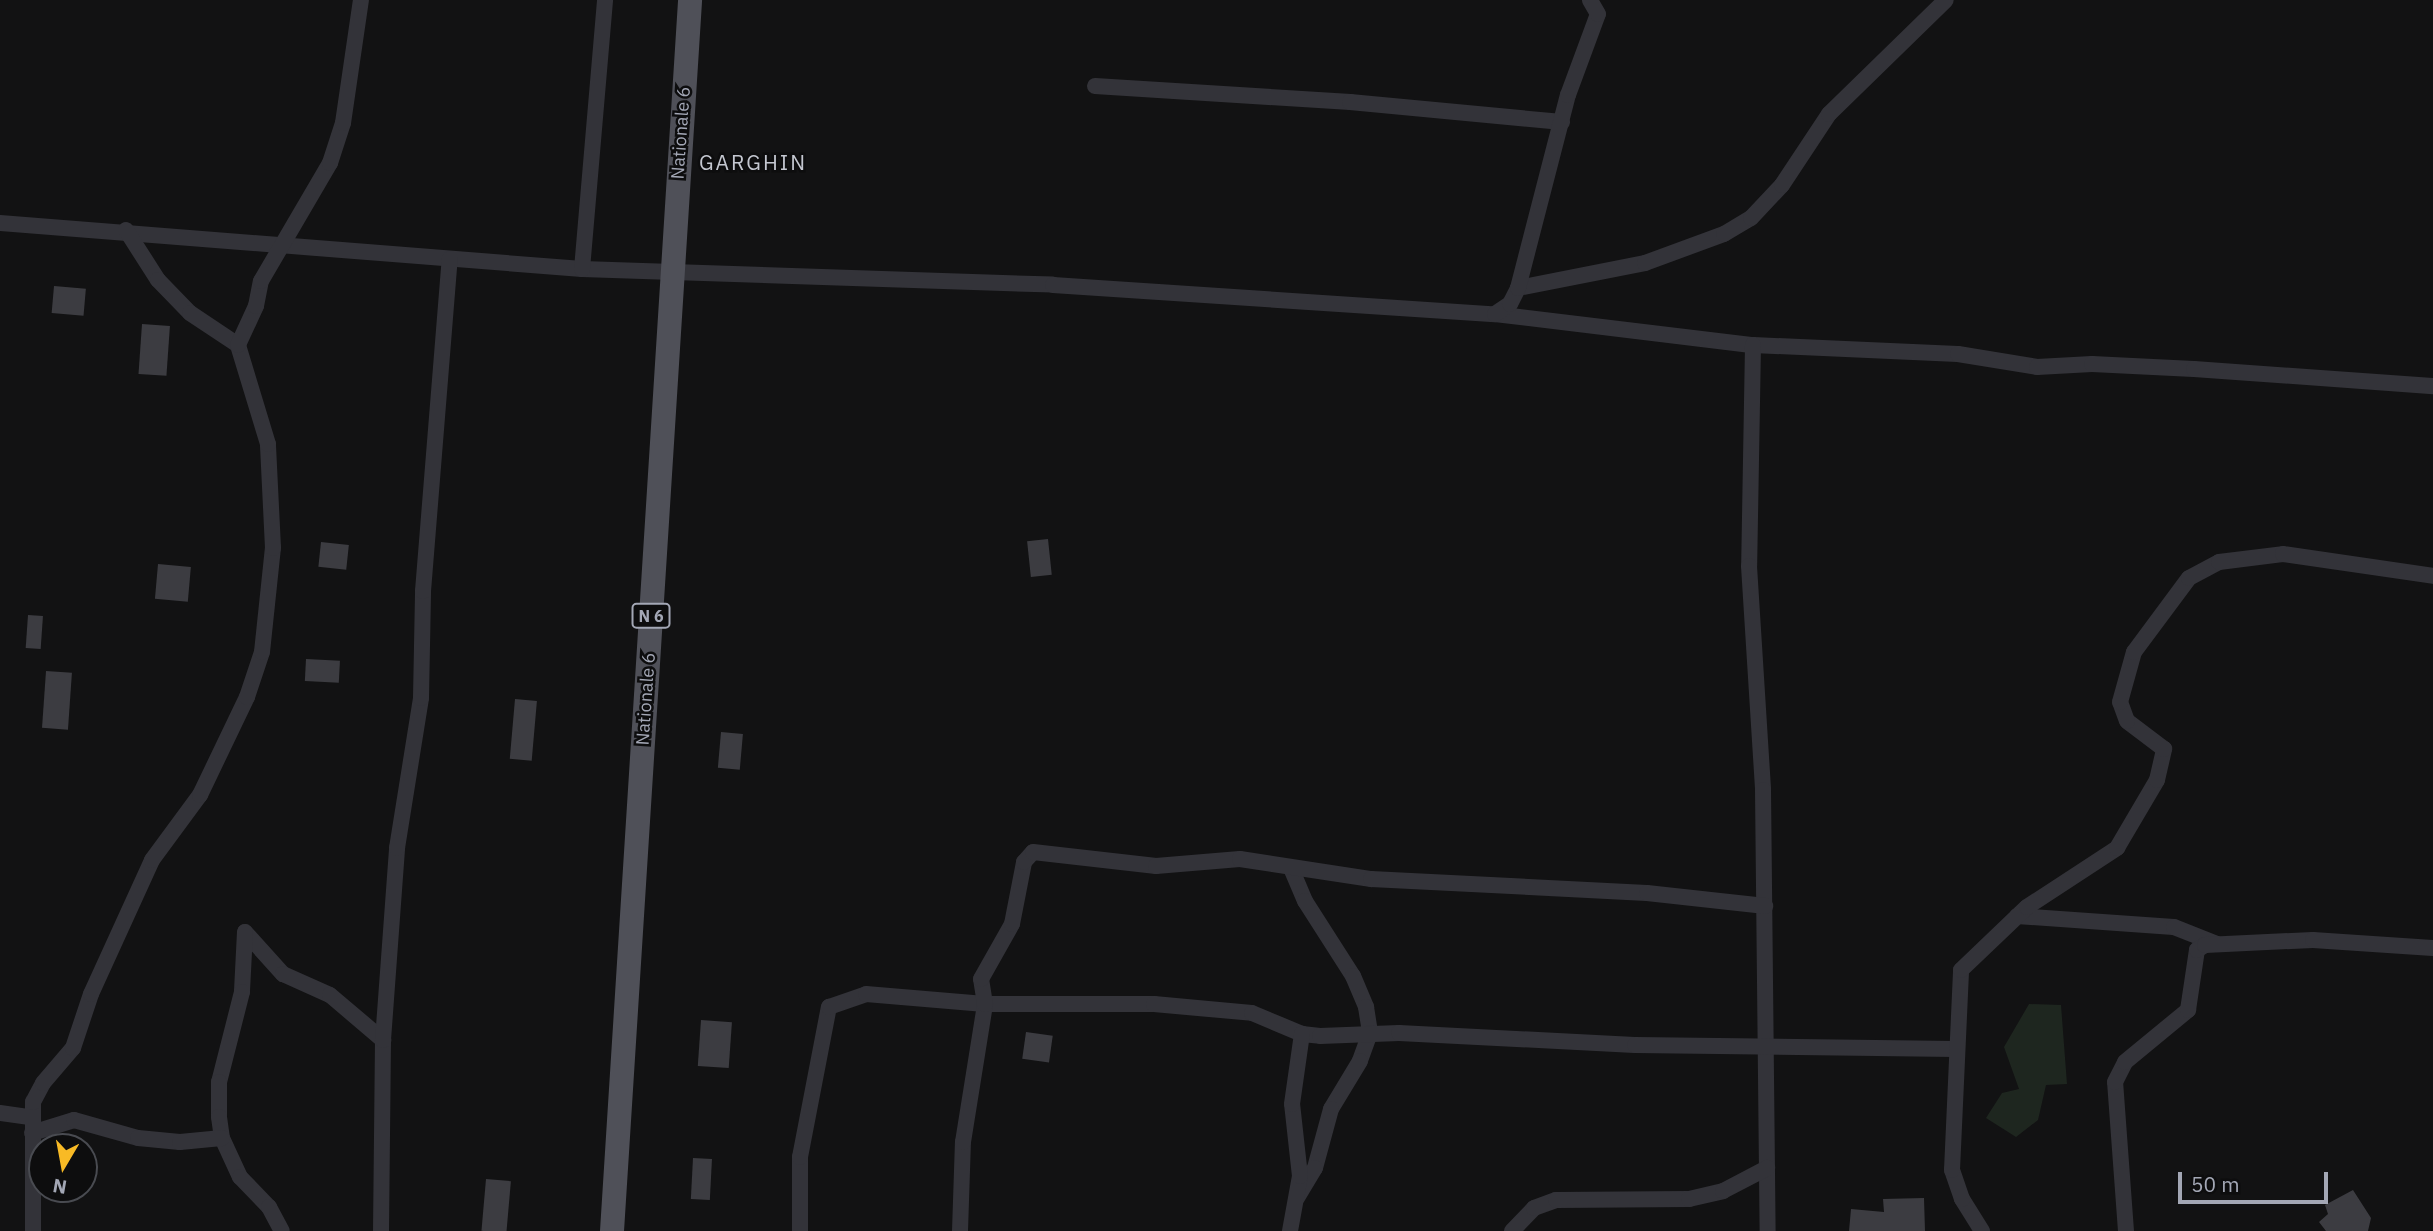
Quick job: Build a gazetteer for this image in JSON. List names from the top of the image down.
{
  "streets": {
    "main road": ["Nationale 6", "N 6"]
  },
  "districts": ["GARGHIN"],
  "scale_bar": "50 m",
  "north": "bottom"
}
